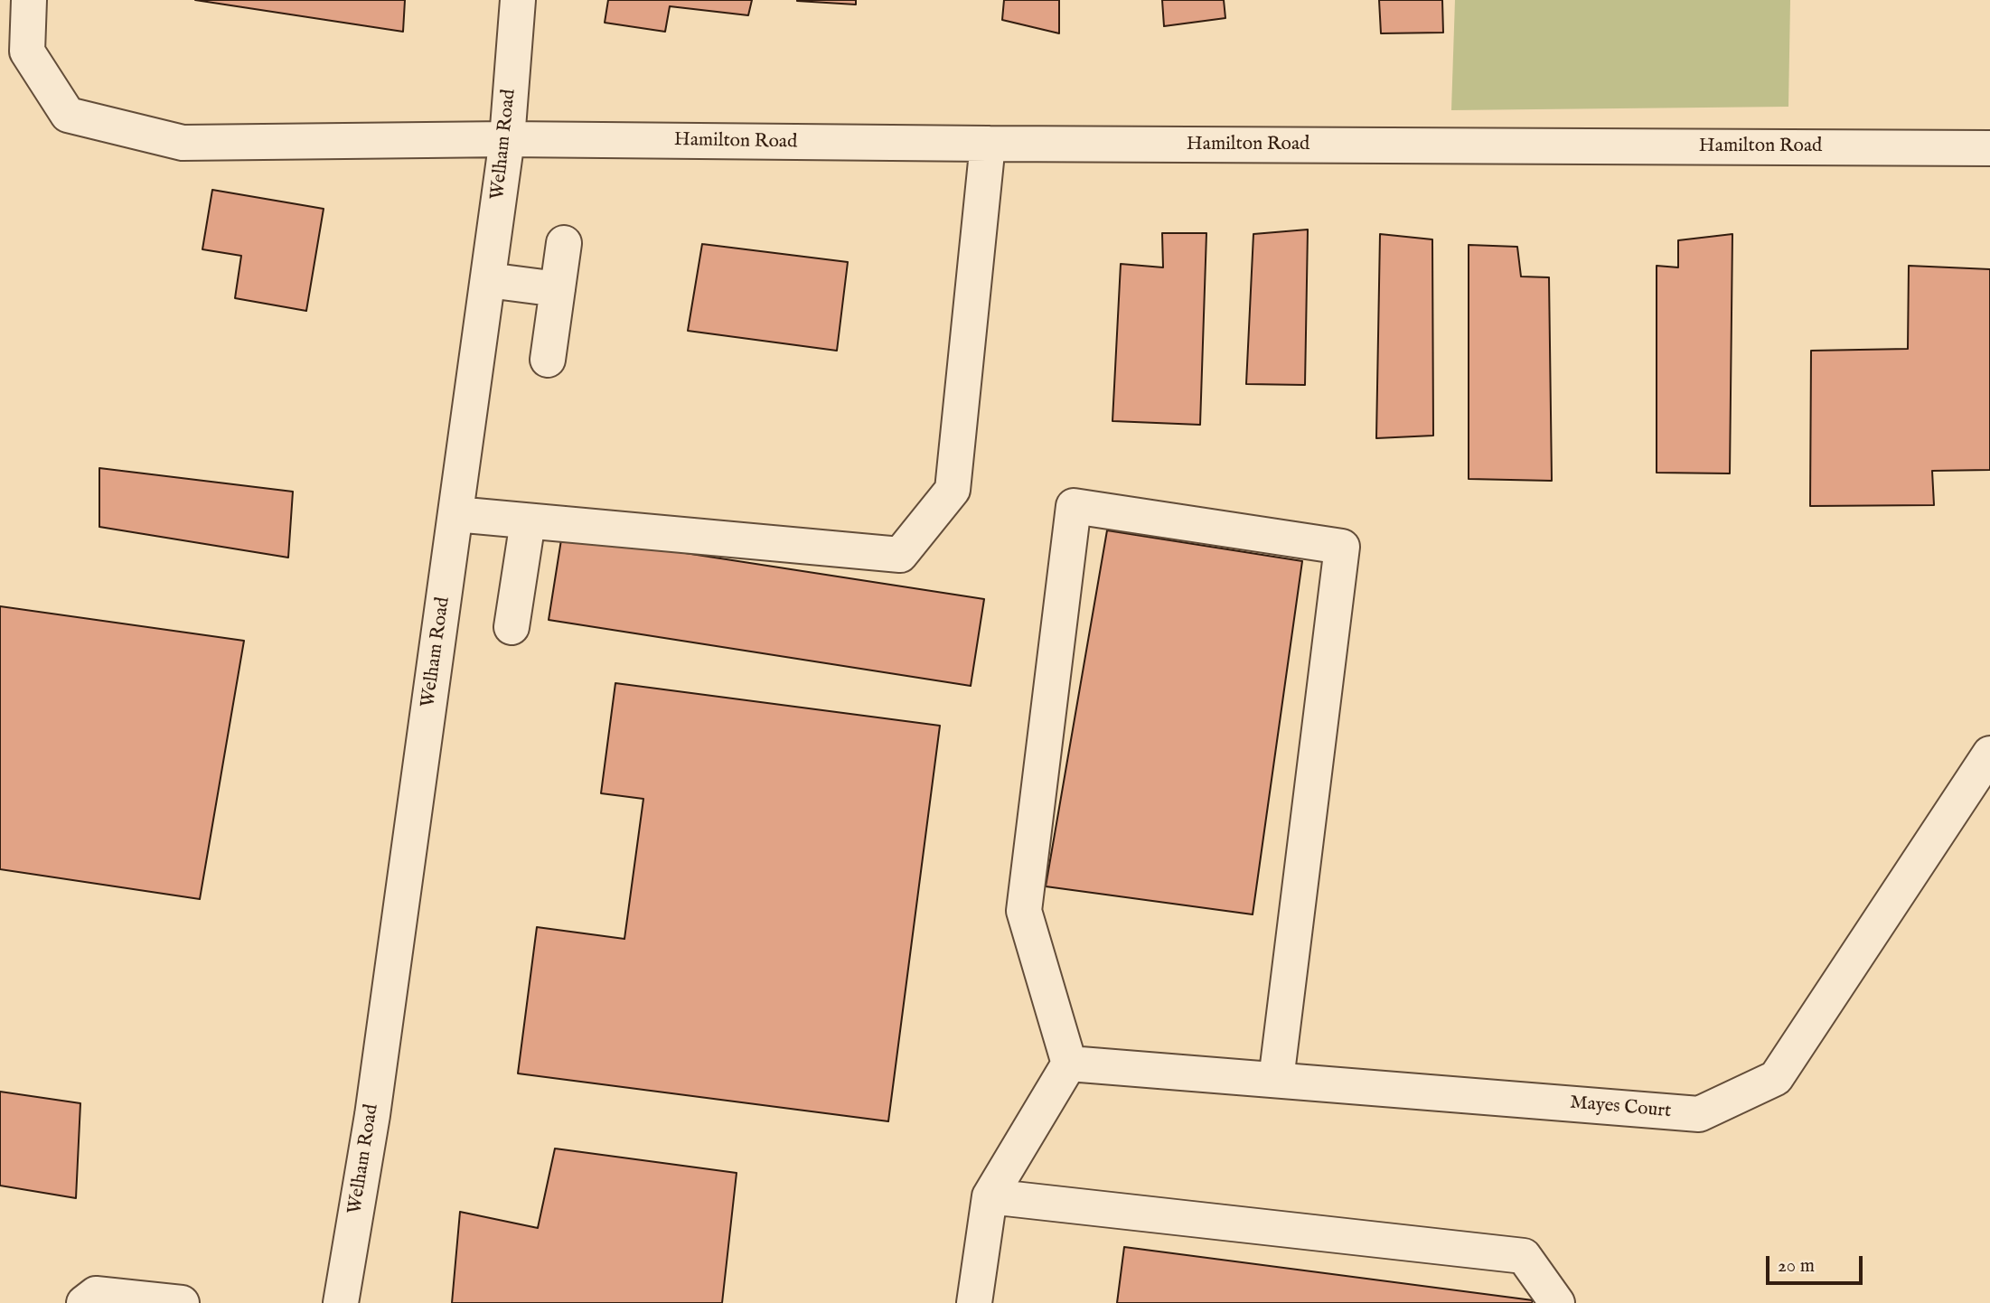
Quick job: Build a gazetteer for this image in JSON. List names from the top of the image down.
{
  "streets": {
    "street": ["Hamilton Road", "Welham Road", "Mayes Court"]
  },
  "crossings": [
    ["Hamilton Road", "Welham Road"]
  ],
  "scale_bar": "20 m"
}
